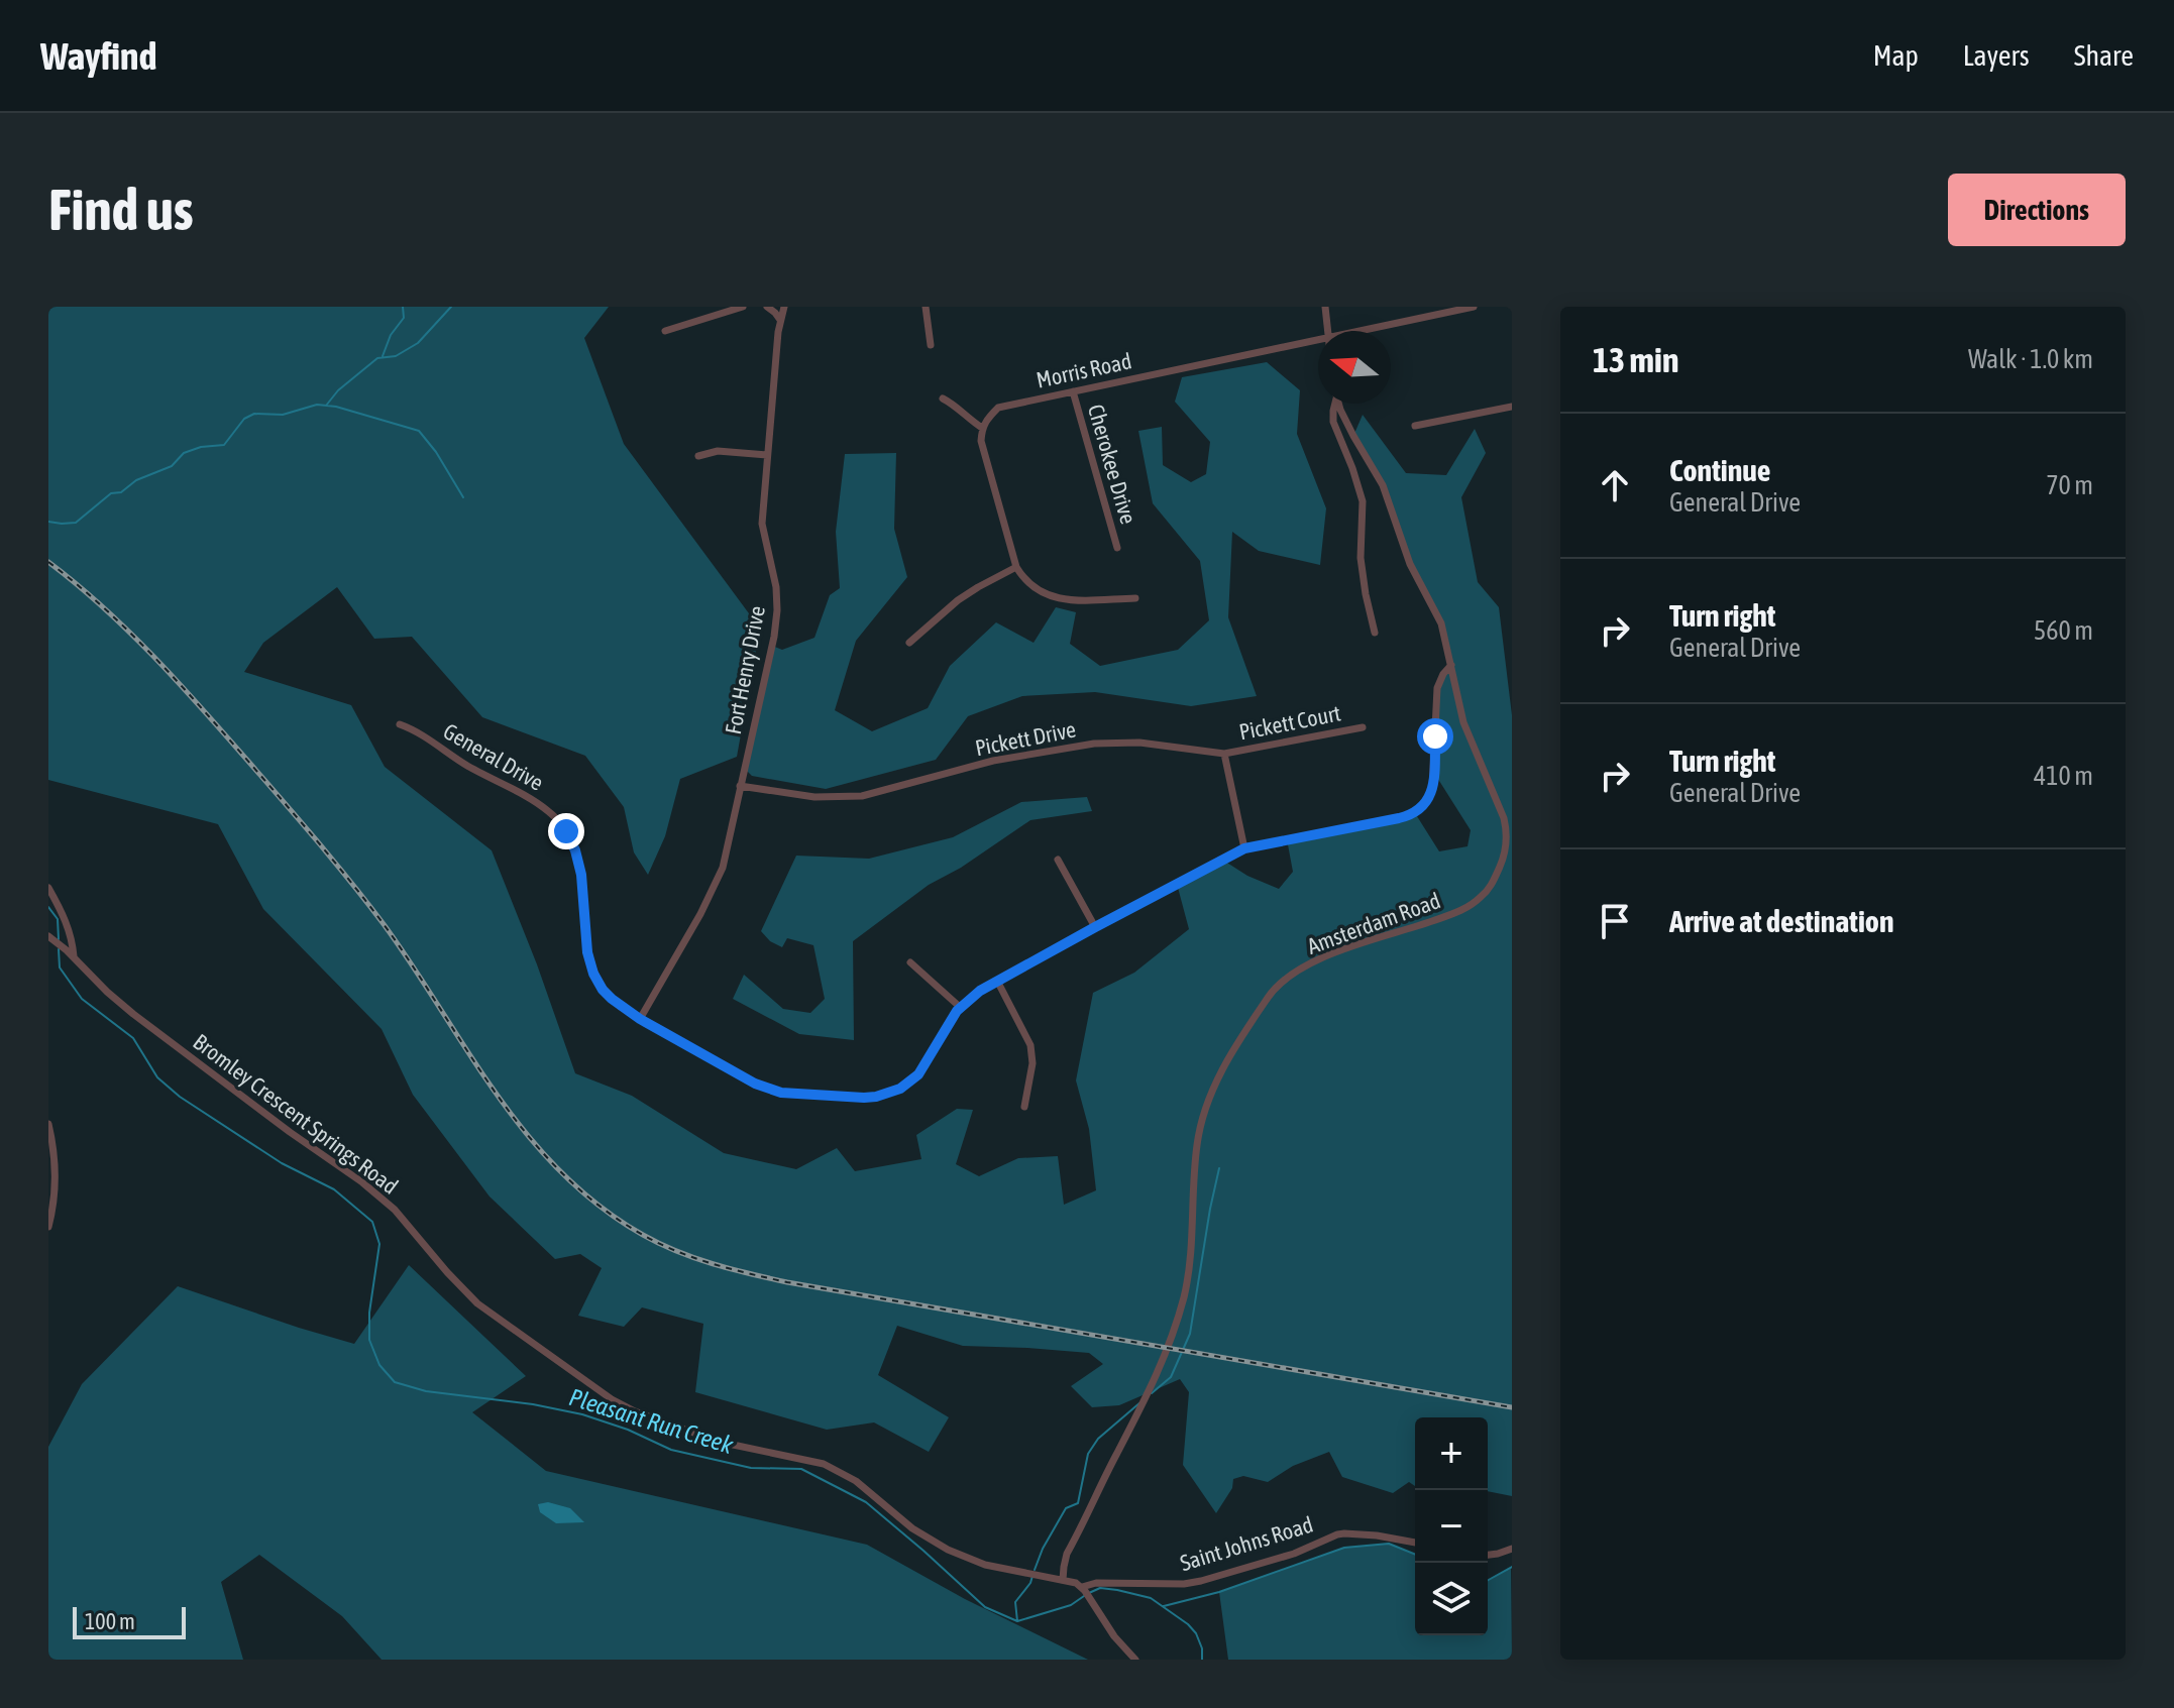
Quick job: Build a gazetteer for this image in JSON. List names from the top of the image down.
{
  "streets": {
    "street": [
      "Morris Road",
      "Cherokee Drive",
      "Fort Henry Drive",
      "Pickett Court",
      "Pickett Drive",
      "General Drive",
      "Amsterdam Road",
      "Bromley Crescent Springs Road",
      "Saint Johns Road"
    ]
  },
  "crossings": [
    ["Morris Road", "Cherokee Drive"],
    ["Fort Henry Drive", "Pickett Drive"],
    ["Fort Henry Drive", "General Drive"],
    ["Pickett Court", "Pickett Drive"],
    ["General Drive", "Amsterdam Road"],
    ["Amsterdam Road", "Bromley Crescent Springs Road"],
    ["Bromley Crescent Springs Road", "Saint Johns Road"]
  ],
  "water": ["Pleasant Run Creek"],
  "scale_bar": "100 m",
  "north": "left",
  "page": {
    "header": "Wayfind",
    "nav": ["Map", "Layers", "Share"],
    "buttons": "Directions",
    "title": "Find us",
    "heading": ["13 min", "Walk · 1.0 km"],
    "list": [
      ["Continue", "General Drive", "70 m"],
      ["Turn right", "General Drive", "560 m"],
      ["Turn right", "General Drive", "410 m"],
      "Arrive at destination"
    ],
    "map_buttons": ["+", "−"],
    "scale": "100 m"
  }
}
